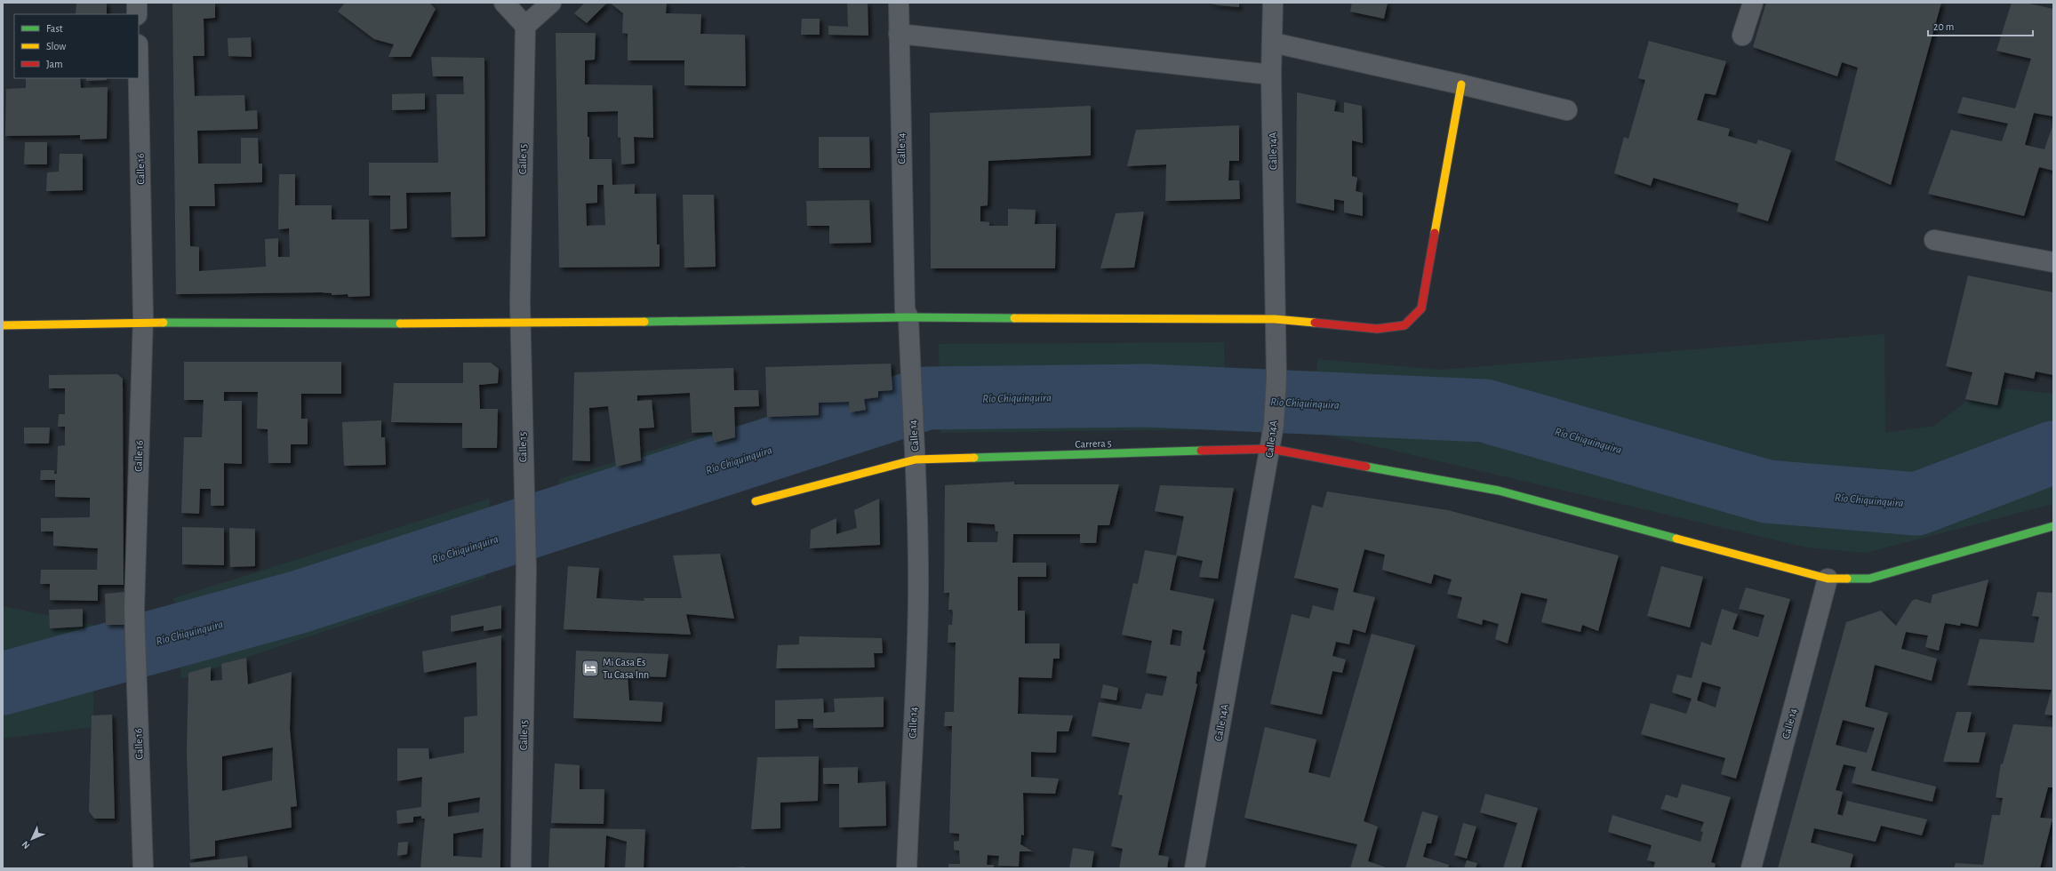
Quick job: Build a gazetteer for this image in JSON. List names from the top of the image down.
{
  "streets": {
    "street": [
      "Calle 14",
      "Calle 14A",
      "Calle 15",
      "Calle 16",
      "Carrera 5"
    ]
  },
  "crossings": [
    ["Calle 14", "Carrera 5"],
    ["Calle 14A", "Carrera 5"]
  ],
  "water": ["Río Chiquinquira"],
  "places": {
    "hotel": ["Mi Casa Es Tu Casa Inn"]
  },
  "legend": ["Fast", "Slow", "Jam"],
  "scale_bar": "20 m",
  "north": "bottom left"
}
